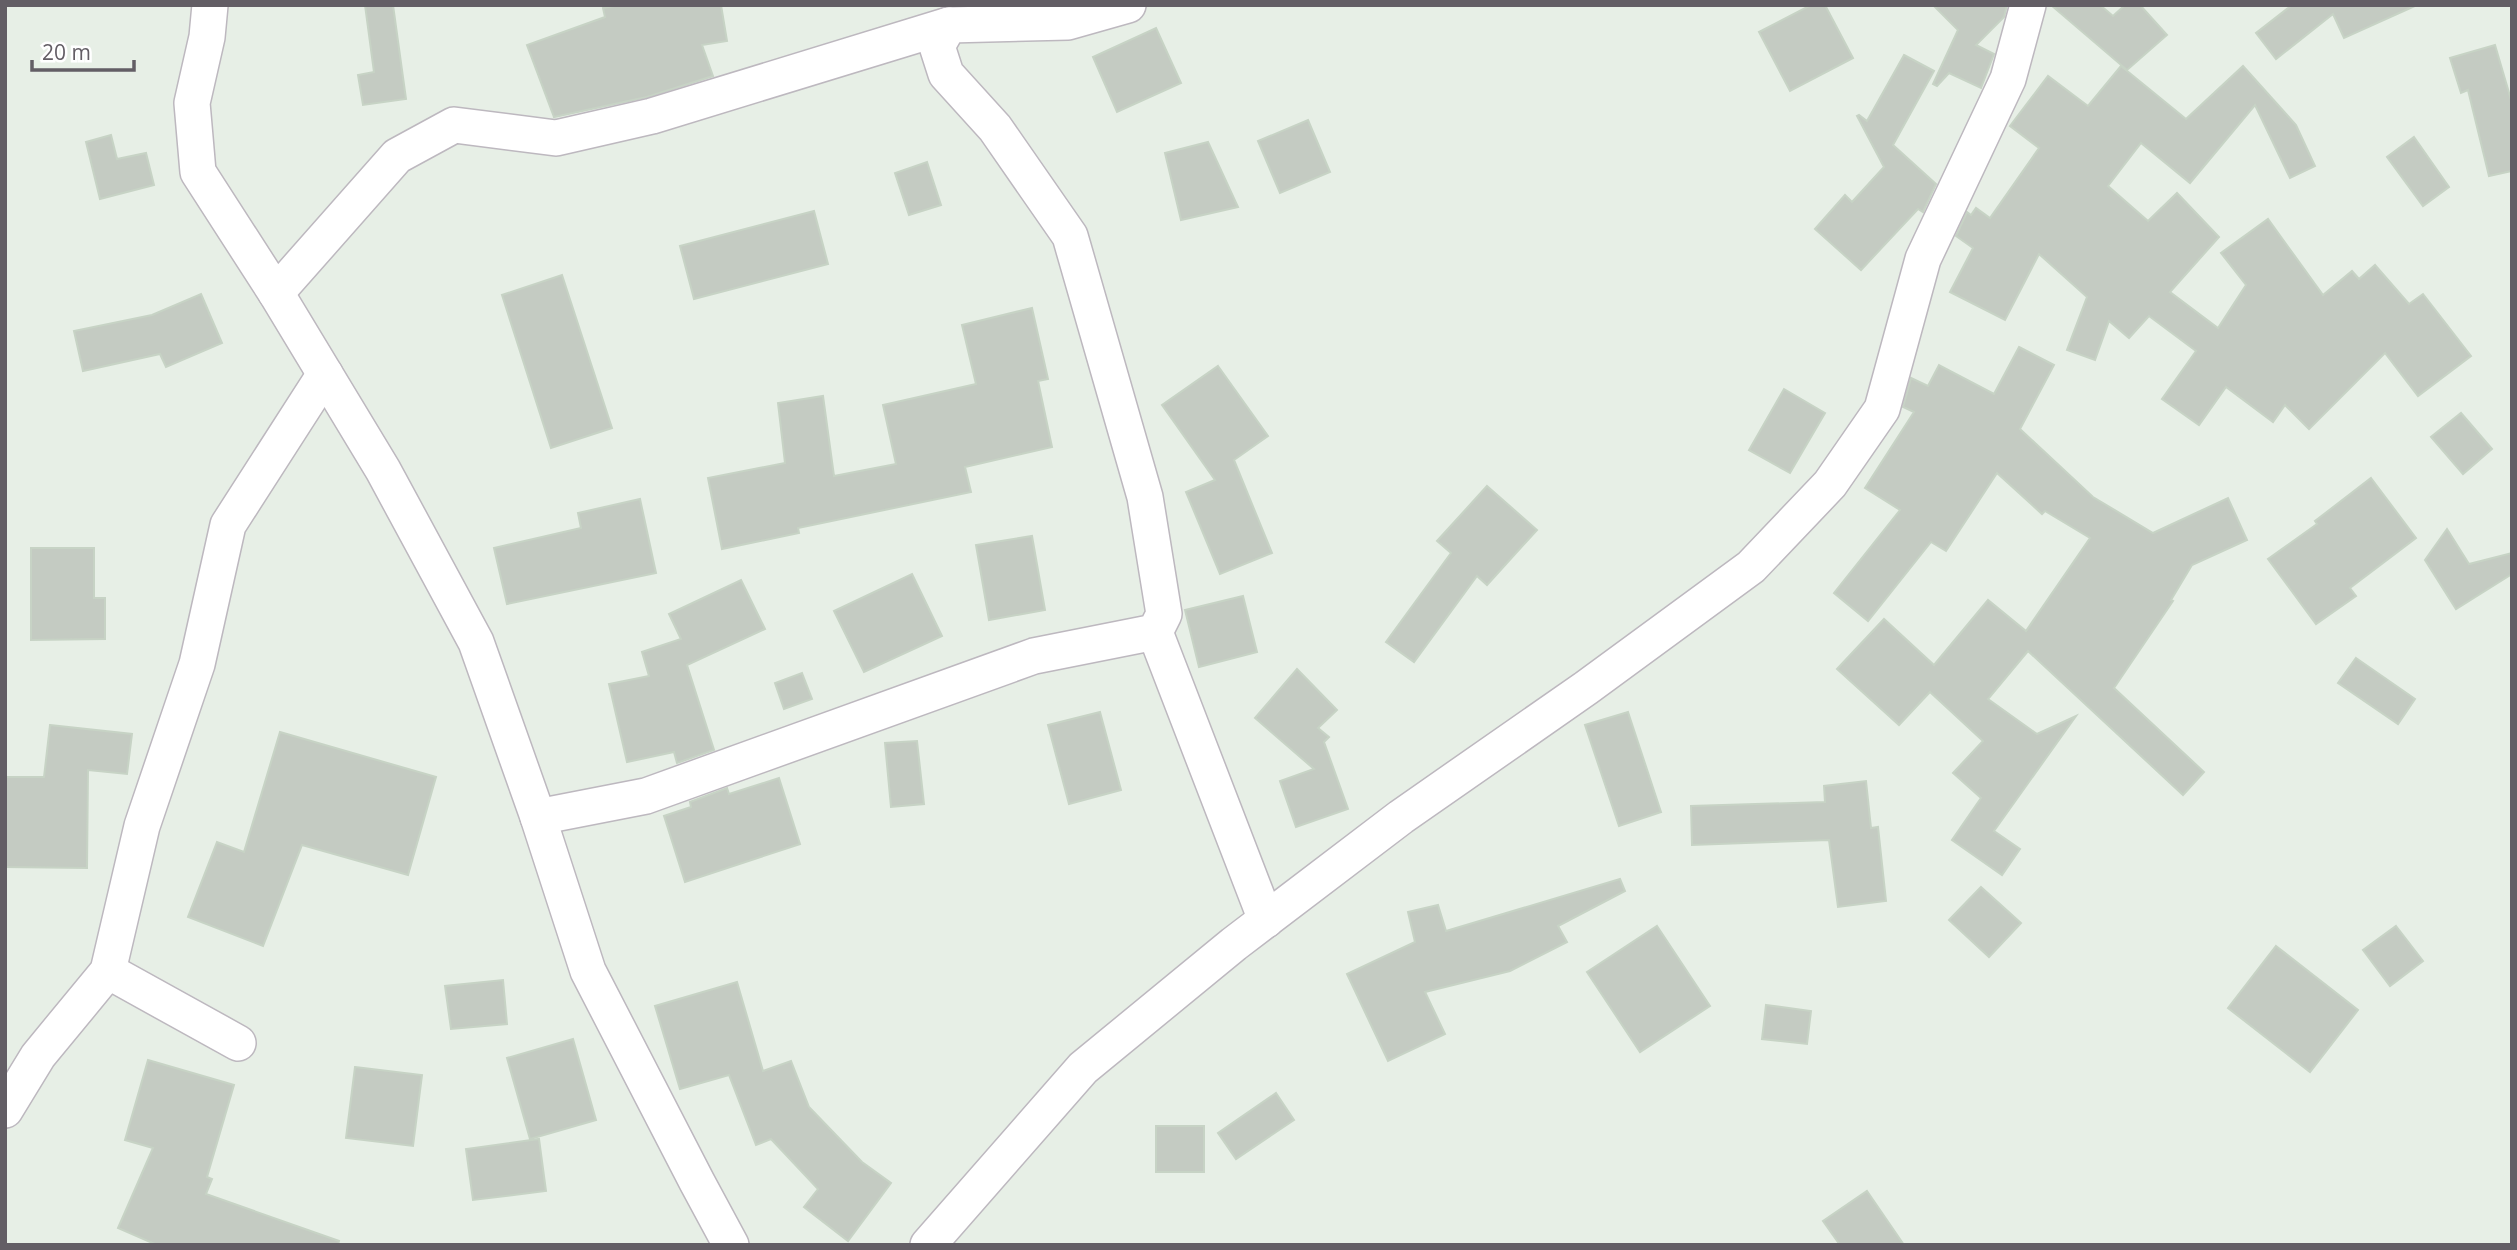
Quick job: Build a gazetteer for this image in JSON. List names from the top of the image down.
{
  "scale_bar": "20 m"
}
